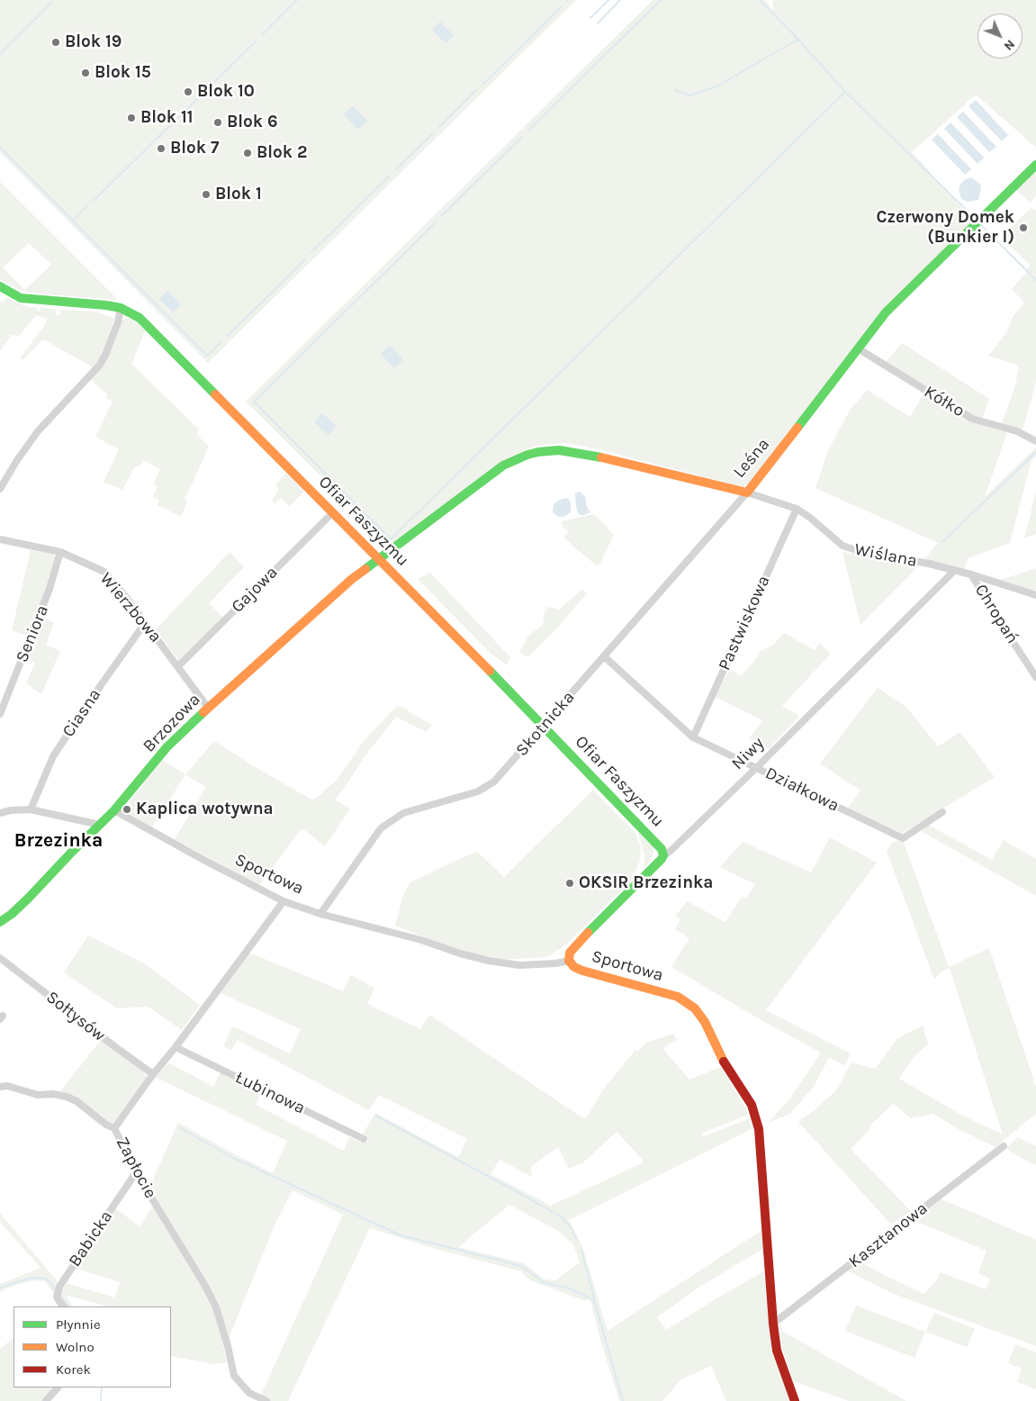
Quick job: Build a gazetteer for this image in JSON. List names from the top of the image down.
{
  "streets": {
    "street": [
      "Kółko",
      "Leśna",
      "Ofiar Faszyzmu",
      "Wiślana",
      "Gajowa",
      "Wierzbowa",
      "Chropań",
      "Pastwiskowa",
      "Seniora",
      "Ciasna",
      "Brzozowa",
      "Skotnicka",
      "Niwy",
      "Działkowa",
      "Sportowa",
      "Sołtysów",
      "Łubinowa",
      "Zapłocie",
      "Kasztanowa",
      "Babicka"
    ]
  },
  "crossings": [
    ["Kółko", "Leśna"],
    ["Leśna", "Ofiar Faszyzmu"],
    ["Leśna", "Wiślana"],
    ["Leśna", "Brzozowa"],
    ["Leśna", "Skotnicka"],
    ["Ofiar Faszyzmu", "Gajowa"],
    ["Ofiar Faszyzmu", "Brzozowa"],
    ["Ofiar Faszyzmu", "Skotnicka"],
    ["Ofiar Faszyzmu", "Niwy"],
    ["Wiślana", "Chropań"],
    ["Wiślana", "Pastwiskowa"],
    ["Wiślana", "Skotnicka"],
    ["Wiślana", "Niwy"],
    ["Gajowa", "Wierzbowa"],
    ["Wierzbowa", "Seniora"],
    ["Wierzbowa", "Ciasna"],
    ["Wierzbowa", "Brzozowa"],
    ["Pastwiskowa", "Działkowa"],
    ["Brzozowa", "Sportowa"],
    ["Skotnicka", "Działkowa"],
    ["Skotnicka", "Sportowa"],
    ["Niwy", "Działkowa"],
    ["Niwy", "Sportowa"],
    ["Sportowa", "Zapłocie"],
    ["Sportowa", "Kasztanowa"],
    ["Sołtysów", "Zapłocie"],
    ["Łubinowa", "Zapłocie"],
    ["Zapłocie", "Babicka"]
  ],
  "districts": ["Brzezinka"],
  "places": [
    "Blok 19",
    "Blok 15",
    "Blok 10",
    "Blok 11",
    "Blok 6",
    "Blok 7",
    "Blok 2",
    "Blok 1",
    "Czerwony Domek (Bunkier I)",
    "Kaplica wotywna",
    "OKSIR Brzezinka"
  ],
  "legend": ["Płynnie", "Wolno", "Korek"],
  "north": "bottom right"
}
